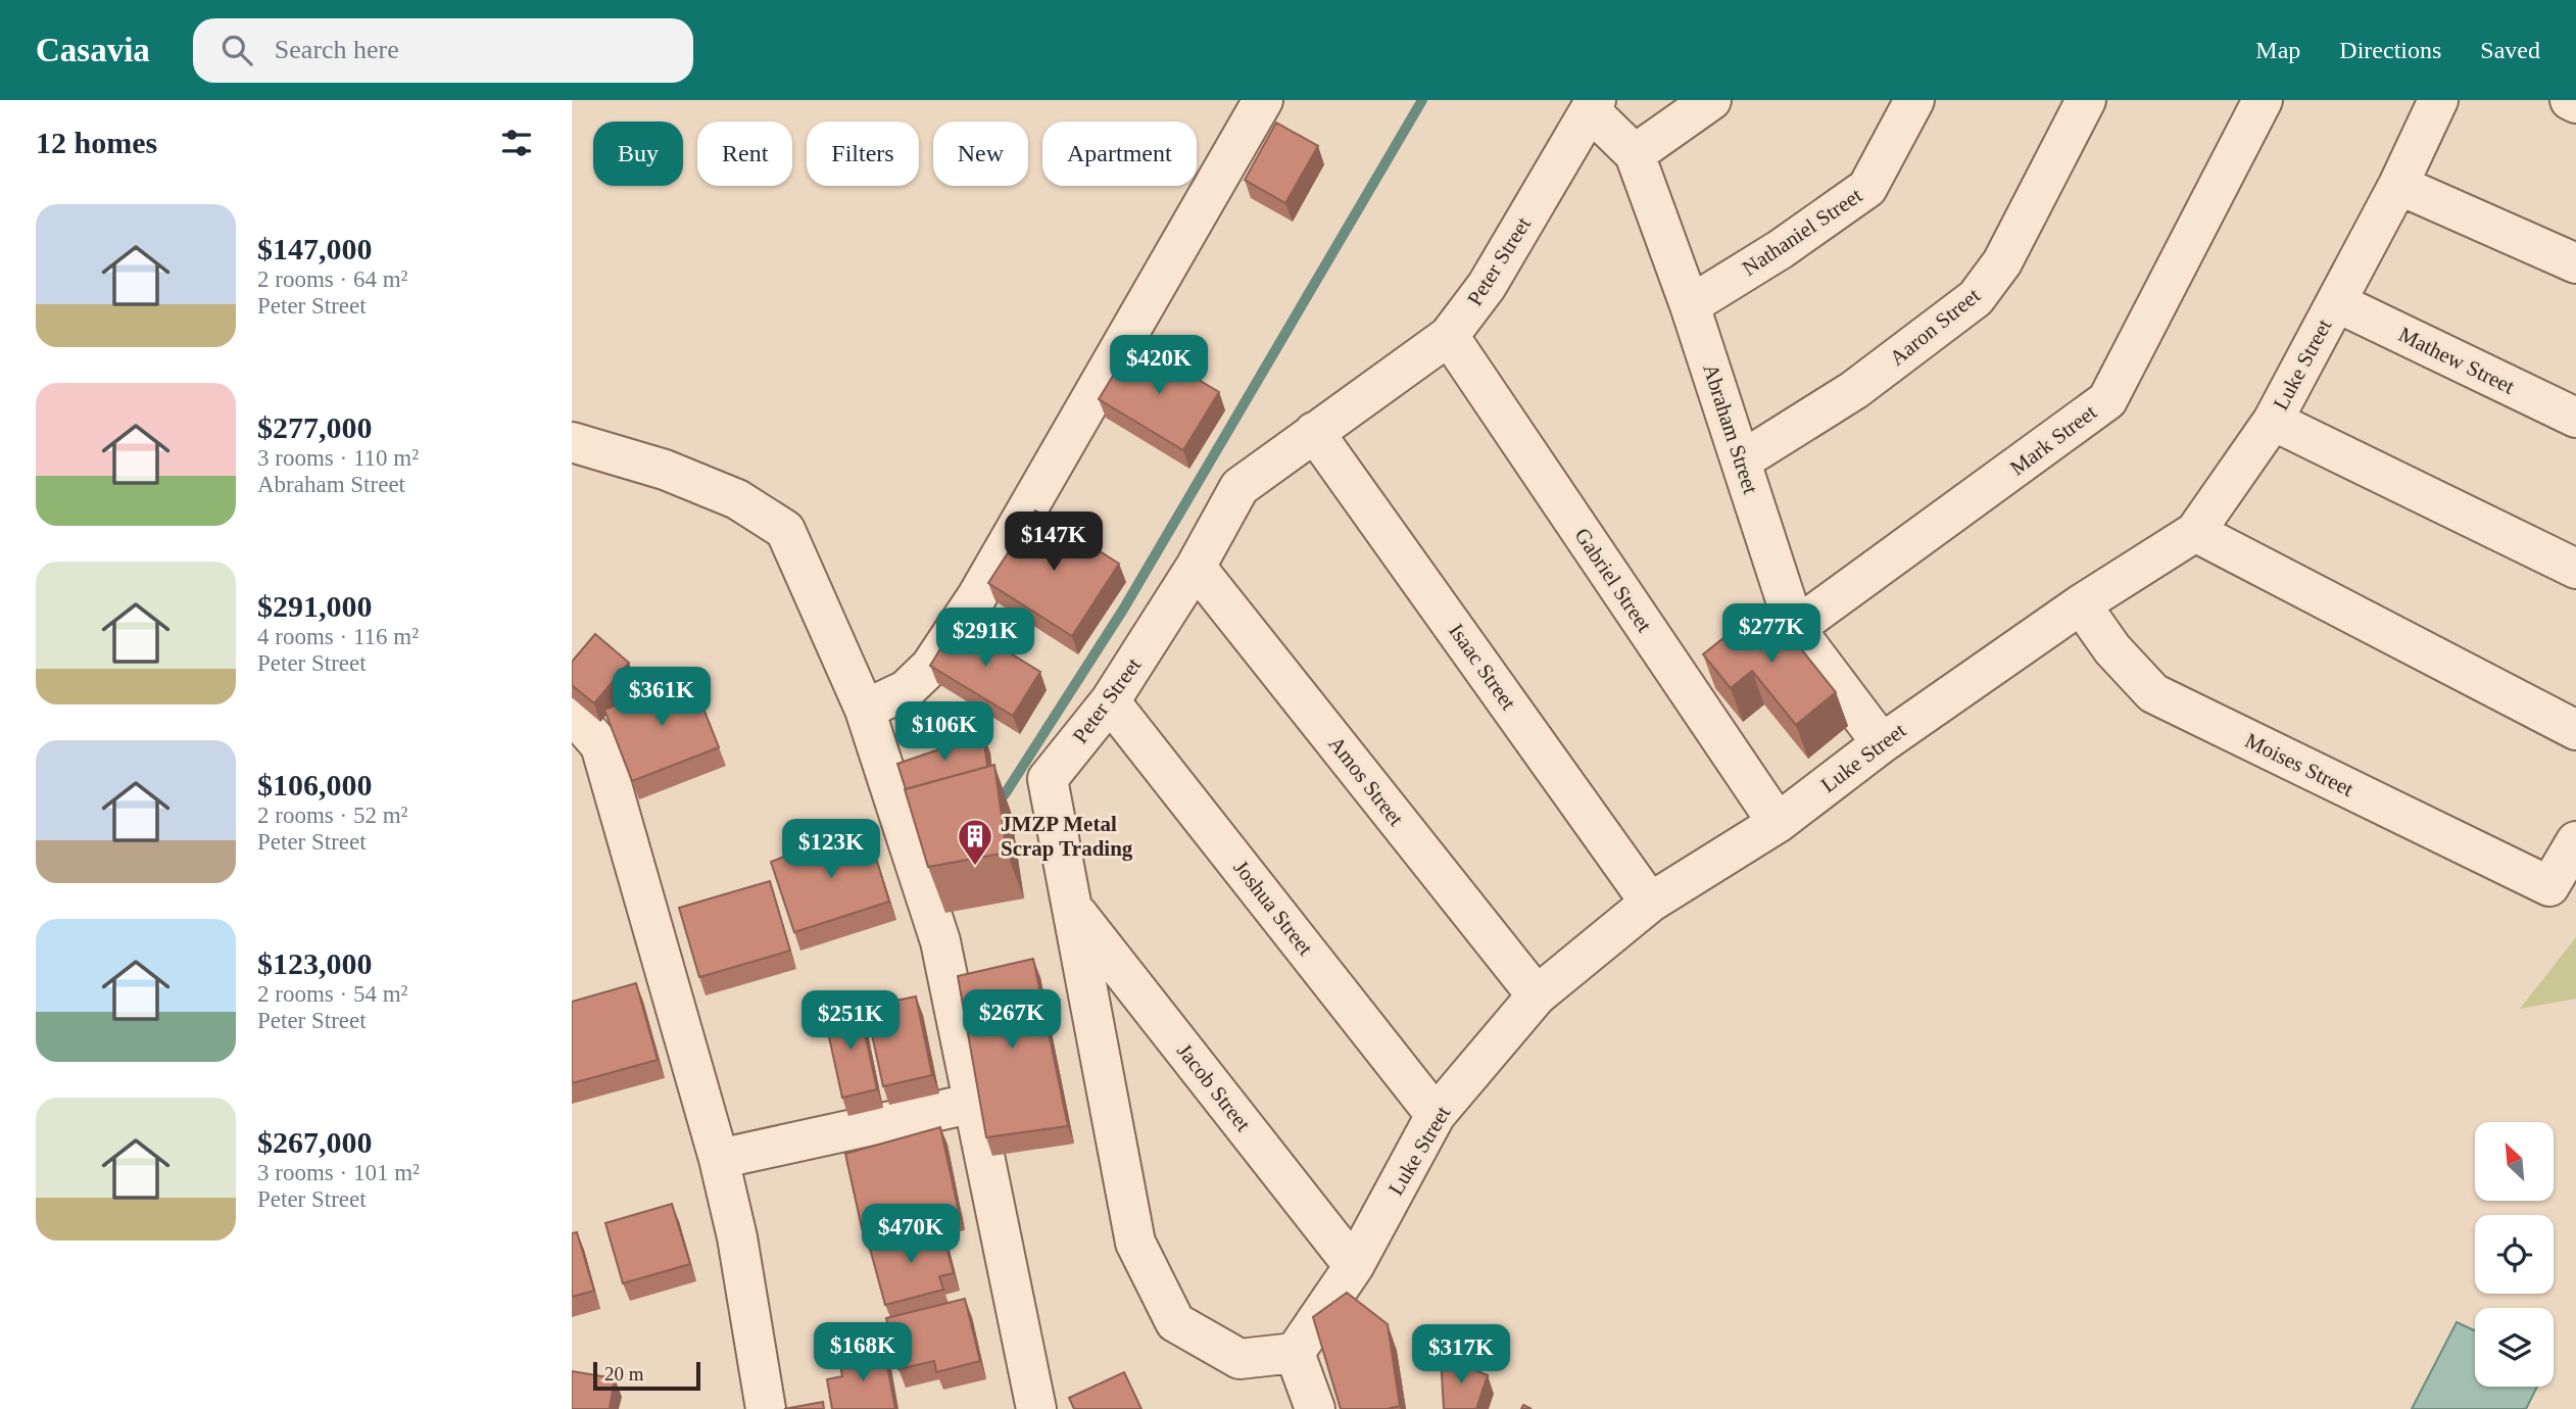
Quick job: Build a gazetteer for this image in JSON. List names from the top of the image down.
{
  "streets": {
    "street": [
      "Nathaniel Street",
      "Peter Street",
      "Aaron Street",
      "Mathew Street",
      "Luke Street",
      "Abraham Street",
      "Mark Street",
      "Gabriel Street",
      "Isaac Street",
      "Moises Street",
      "Amos Street",
      "Joshua Street",
      "Jacob Street"
    ]
  },
  "crossings": [
    ["Nathaniel Street", "Abraham Street"],
    ["Peter Street", "Luke Street"],
    ["Peter Street", "Abraham Street"],
    ["Peter Street", "Gabriel Street"],
    ["Peter Street", "Isaac Street"],
    ["Peter Street", "Amos Street"],
    ["Peter Street", "Joshua Street"],
    ["Peter Street", "Jacob Street"],
    ["Aaron Street", "Abraham Street"],
    ["Mathew Street", "Luke Street"],
    ["Luke Street", "Abraham Street"],
    ["Luke Street", "Gabriel Street"],
    ["Luke Street", "Isaac Street"],
    ["Luke Street", "Moises Street"],
    ["Luke Street", "Amos Street"],
    ["Luke Street", "Joshua Street"],
    ["Luke Street", "Jacob Street"],
    ["Abraham Street", "Mark Street"]
  ],
  "places": {
    "building": ["JMZP Metal Scrap Trading"]
  },
  "scale_bar": "20 m",
  "north": "top left",
  "page": {
    "header": "Casavia",
    "search": "Search here",
    "nav": ["Map", "Directions", "Saved"],
    "heading": "12 homes",
    "chip": [
      "Buy",
      "Rent",
      "Filters",
      "New",
      "Apartment"
    ],
    "list": [
      {
        "name": "$147,000",
        "note": "2 rooms · 64 m² · Peter Street"
      },
      {
        "name": "$277,000",
        "note": "3 rooms · 110 m² · Abraham Street"
      },
      {
        "name": "$291,000",
        "note": "4 rooms · 116 m² · Peter Street"
      },
      {
        "name": "$106,000",
        "note": "2 rooms · 52 m² · Peter Street"
      },
      {
        "name": "$123,000",
        "note": "2 rooms · 54 m² · Peter Street"
      },
      {
        "name": "$267,000",
        "note": "3 rooms · 101 m² · Peter Street"
      }
    ],
    "price": [
      "$420K",
      "$147K",
      "$277K",
      "$291K",
      "$361K",
      "$106K",
      "$123K",
      "$267K",
      "$251K",
      "$470K",
      "$168K",
      "$317K"
    ],
    "scale": "20 m"
  }
}
